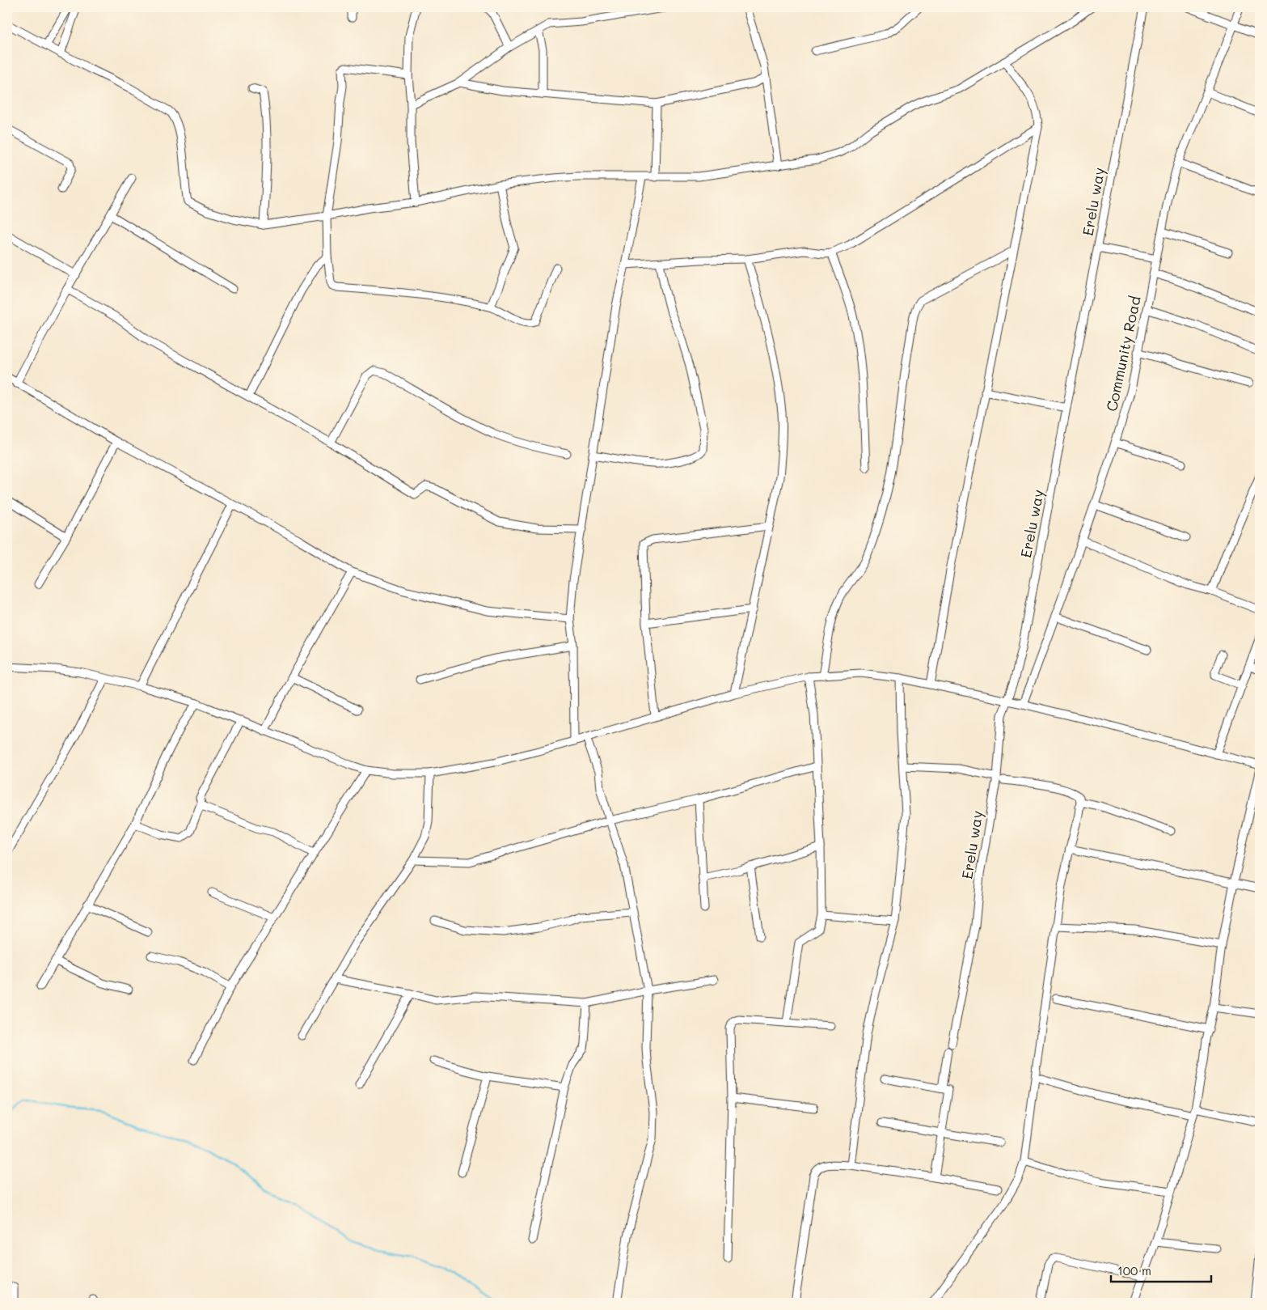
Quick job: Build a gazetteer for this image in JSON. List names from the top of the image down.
{
  "streets": {
    "street": ["Erelu way", "Community Road"]
  },
  "scale_bar": "100 m"
}
